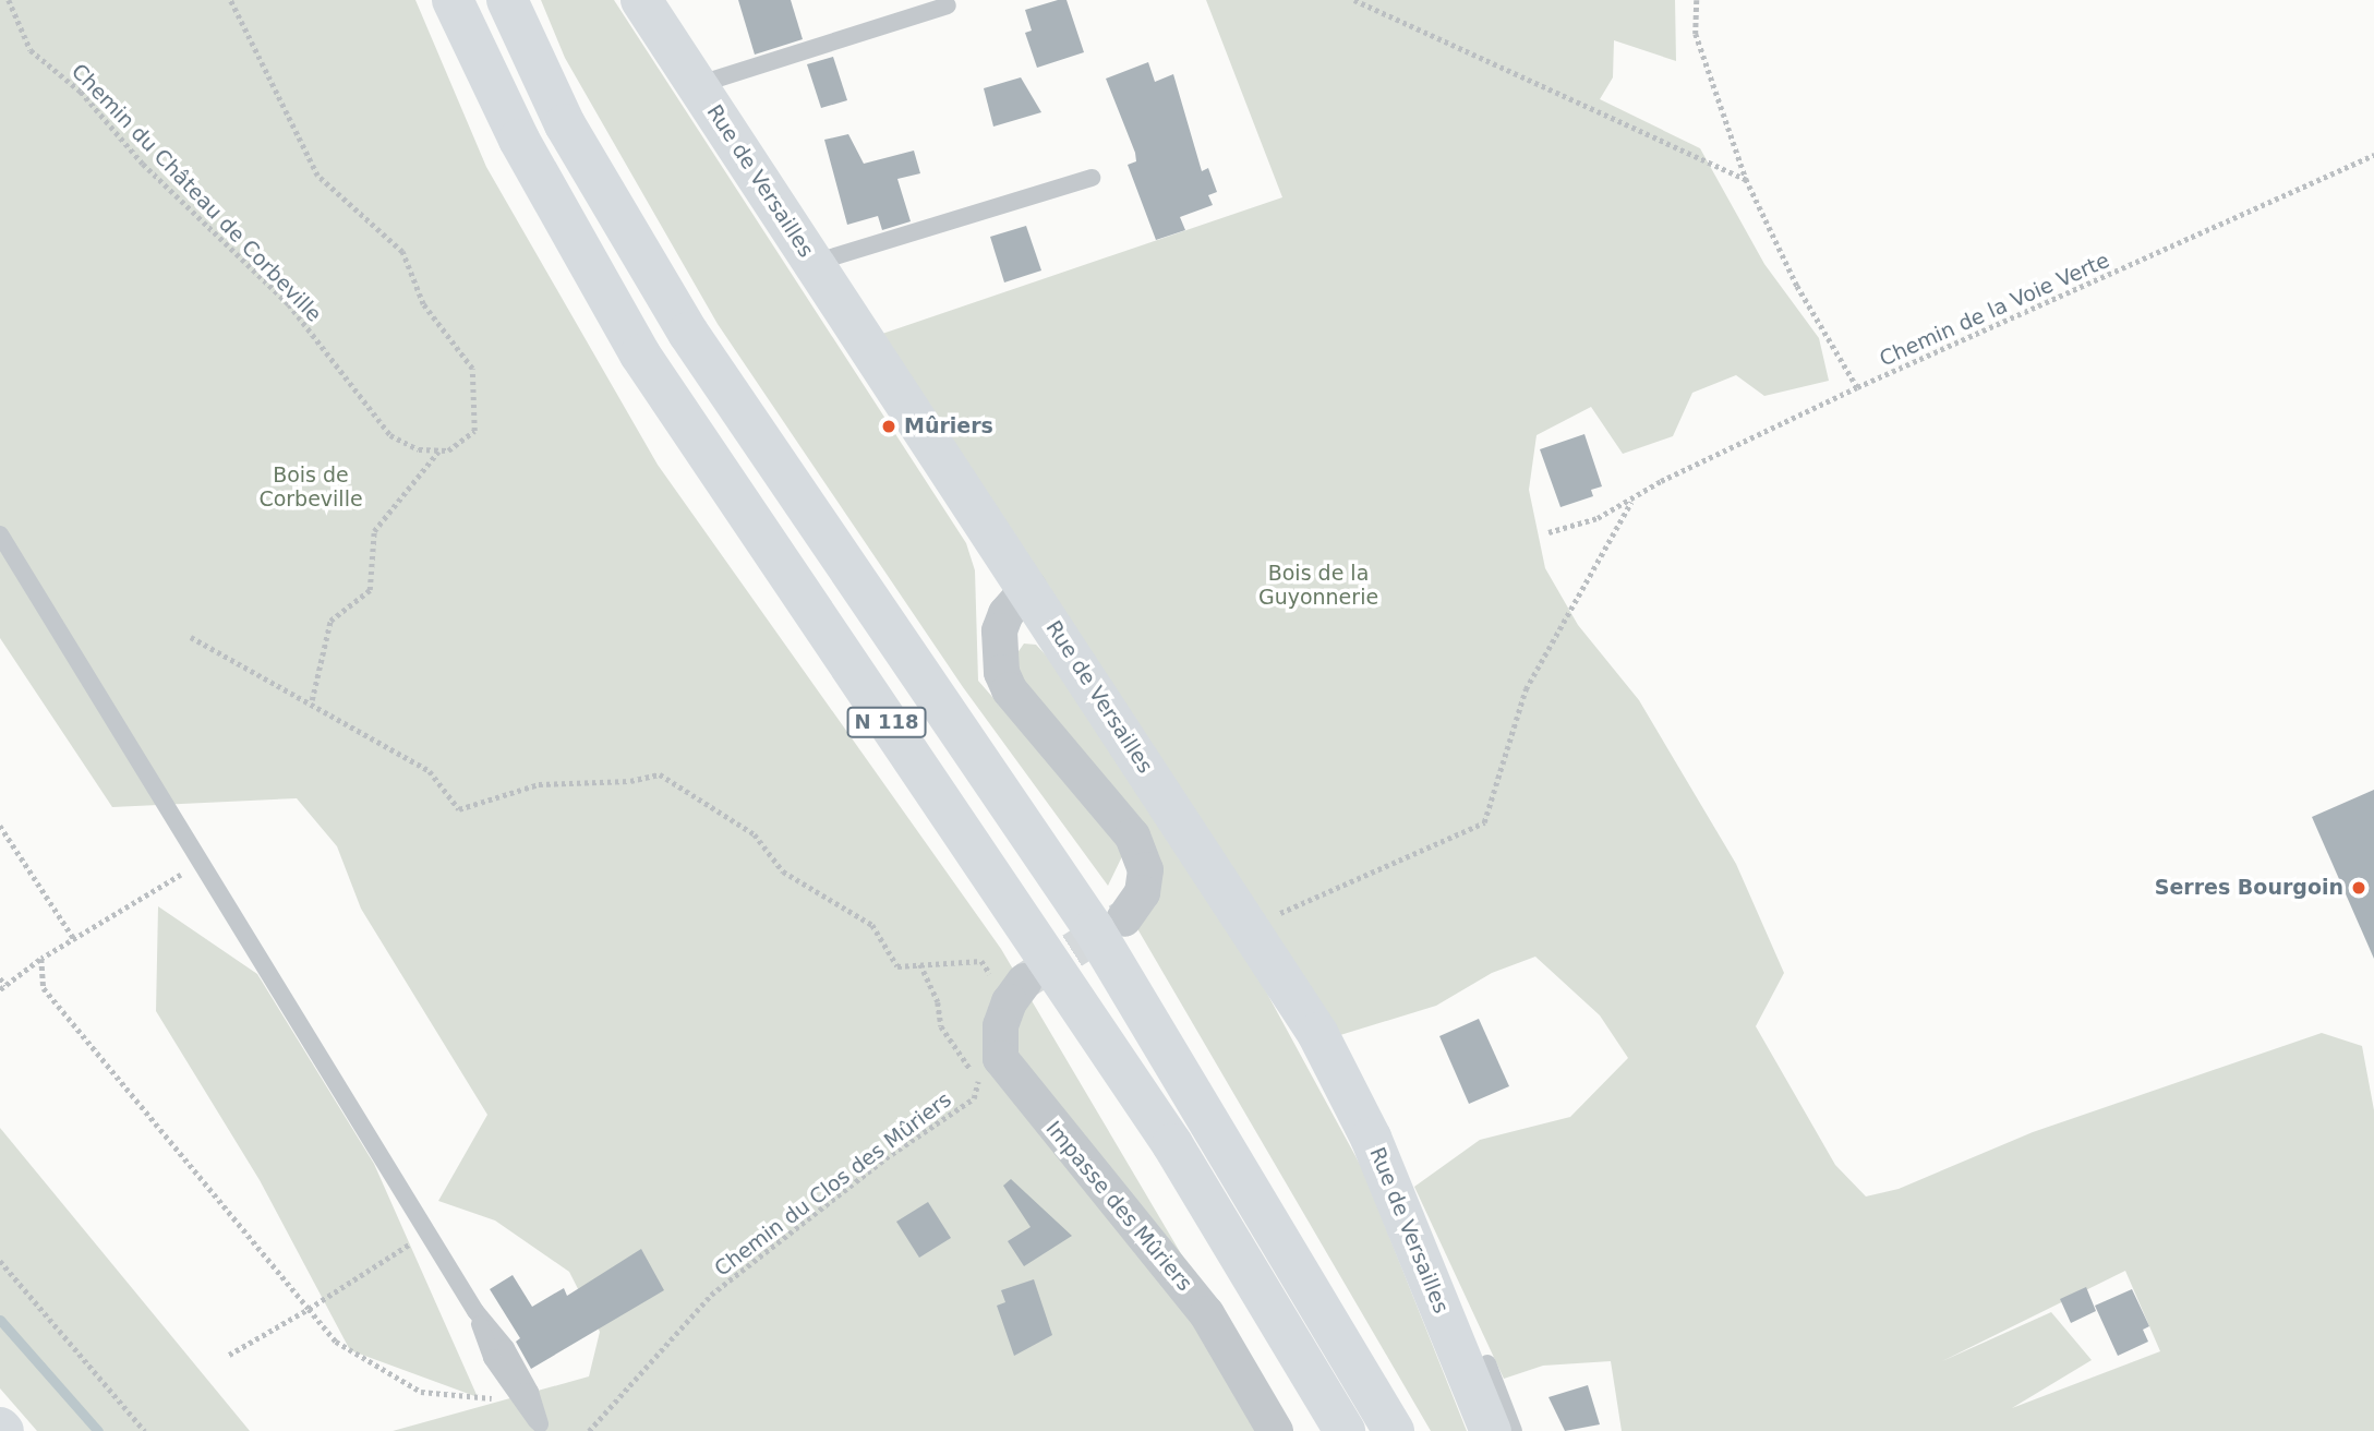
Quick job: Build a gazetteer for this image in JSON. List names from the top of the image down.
{
  "streets": {
    "main road": ["Rue de Versailles", "N 118"],
    "street": ["Impasse des Mûriers"],
    "path": ["Chemin du Château de Corbeville", "Chemin de la Voie Verte", "Chemin du Clos des Mûriers"]
  },
  "crossings": [
    ["Rue de Versailles", "Chemin de la Voie Verte"]
  ],
  "parks": ["Bois de Corbeville", "Bois de la Guyonnerie"],
  "places": ["Mûriers", "Serres Bourgoin"]
}
